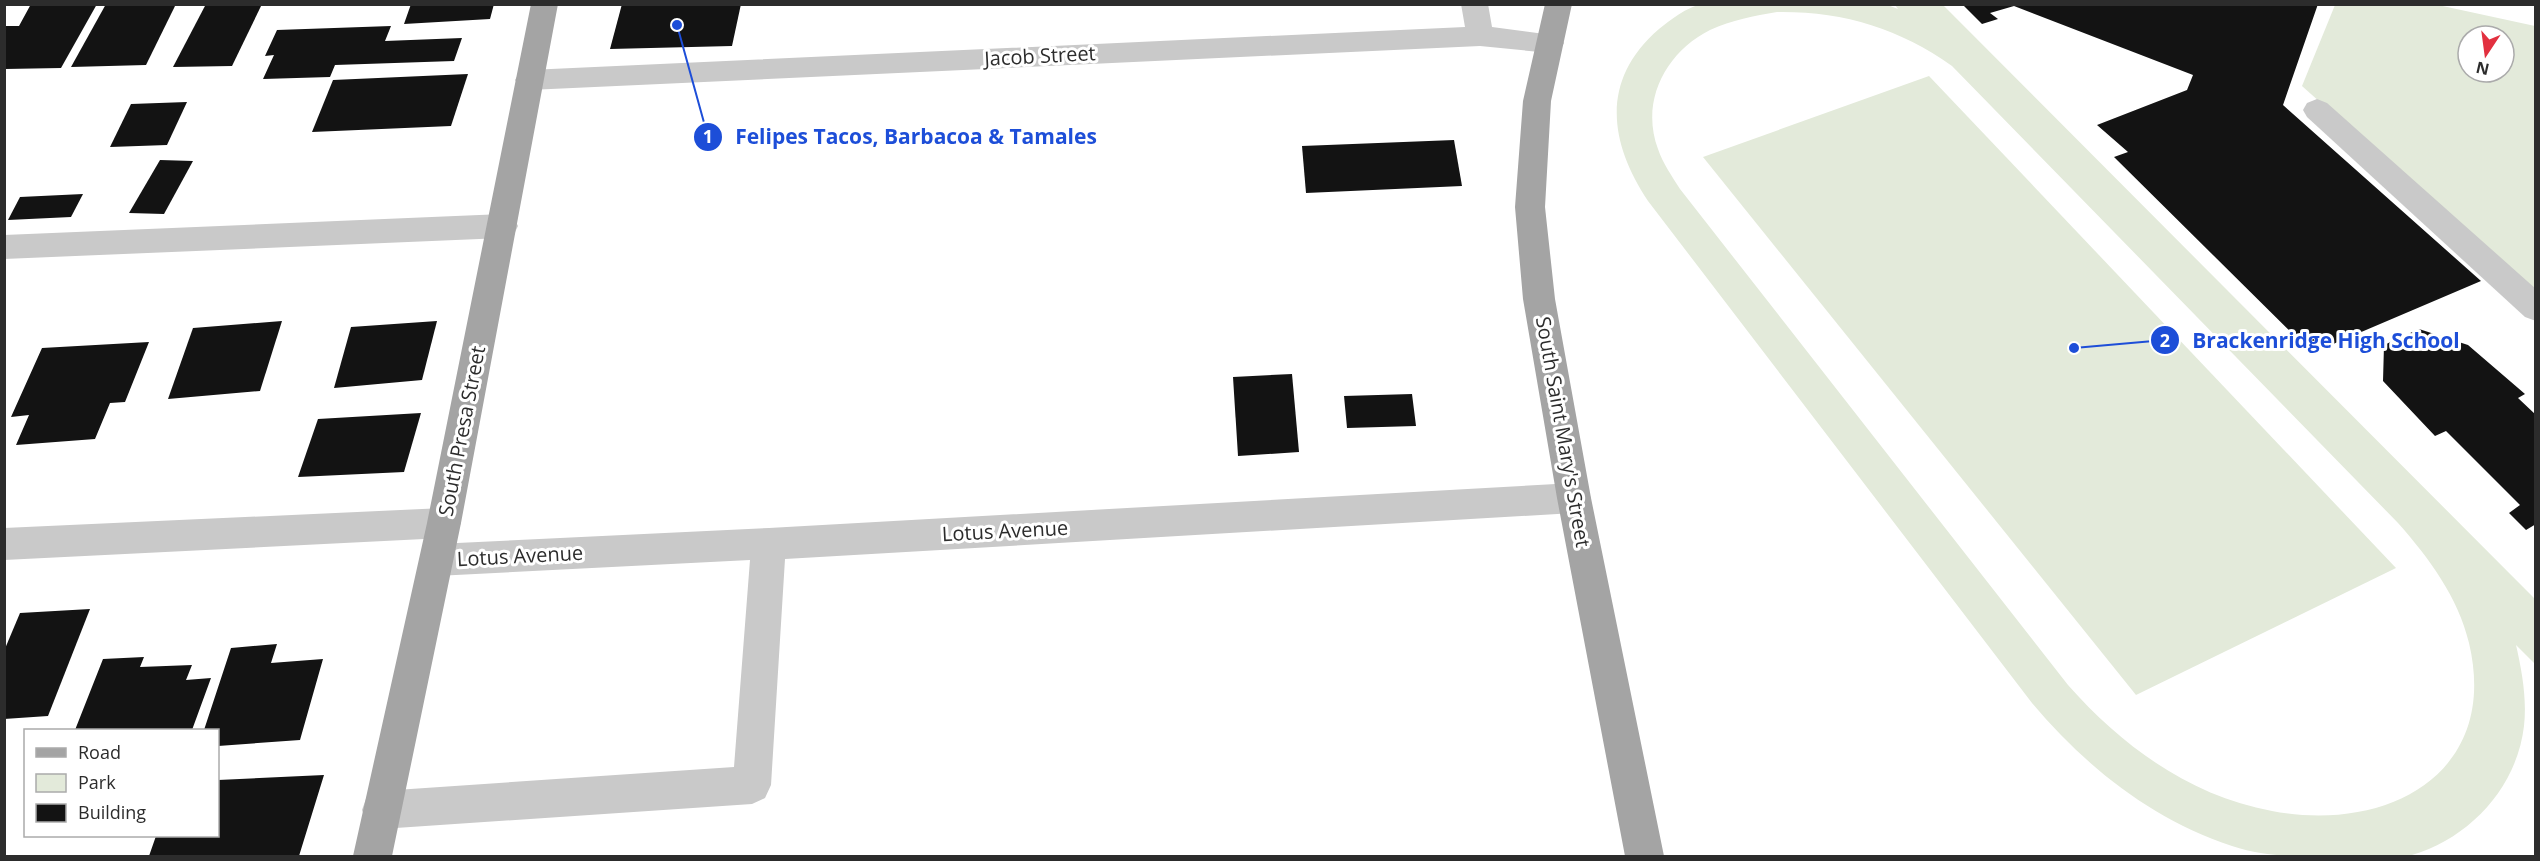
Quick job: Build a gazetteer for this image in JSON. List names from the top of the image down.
{
  "streets": {
    "main road": ["South Presa Street", "South Saint Mary's Street"],
    "street": ["Jacob Street", "Lotus Avenue"]
  },
  "crossings": [
    ["Jacob Street", "South Presa Street"],
    ["Jacob Street", "South Saint Mary's Street"],
    ["South Presa Street", "Lotus Avenue"],
    ["South Saint Mary's Street", "Lotus Avenue"]
  ],
  "places": ["Felipes Tacos, Barbacoa & Tamales", "Brackenridge High School"],
  "legend": ["Road", "Park", "Building"],
  "north": "bottom"
}
